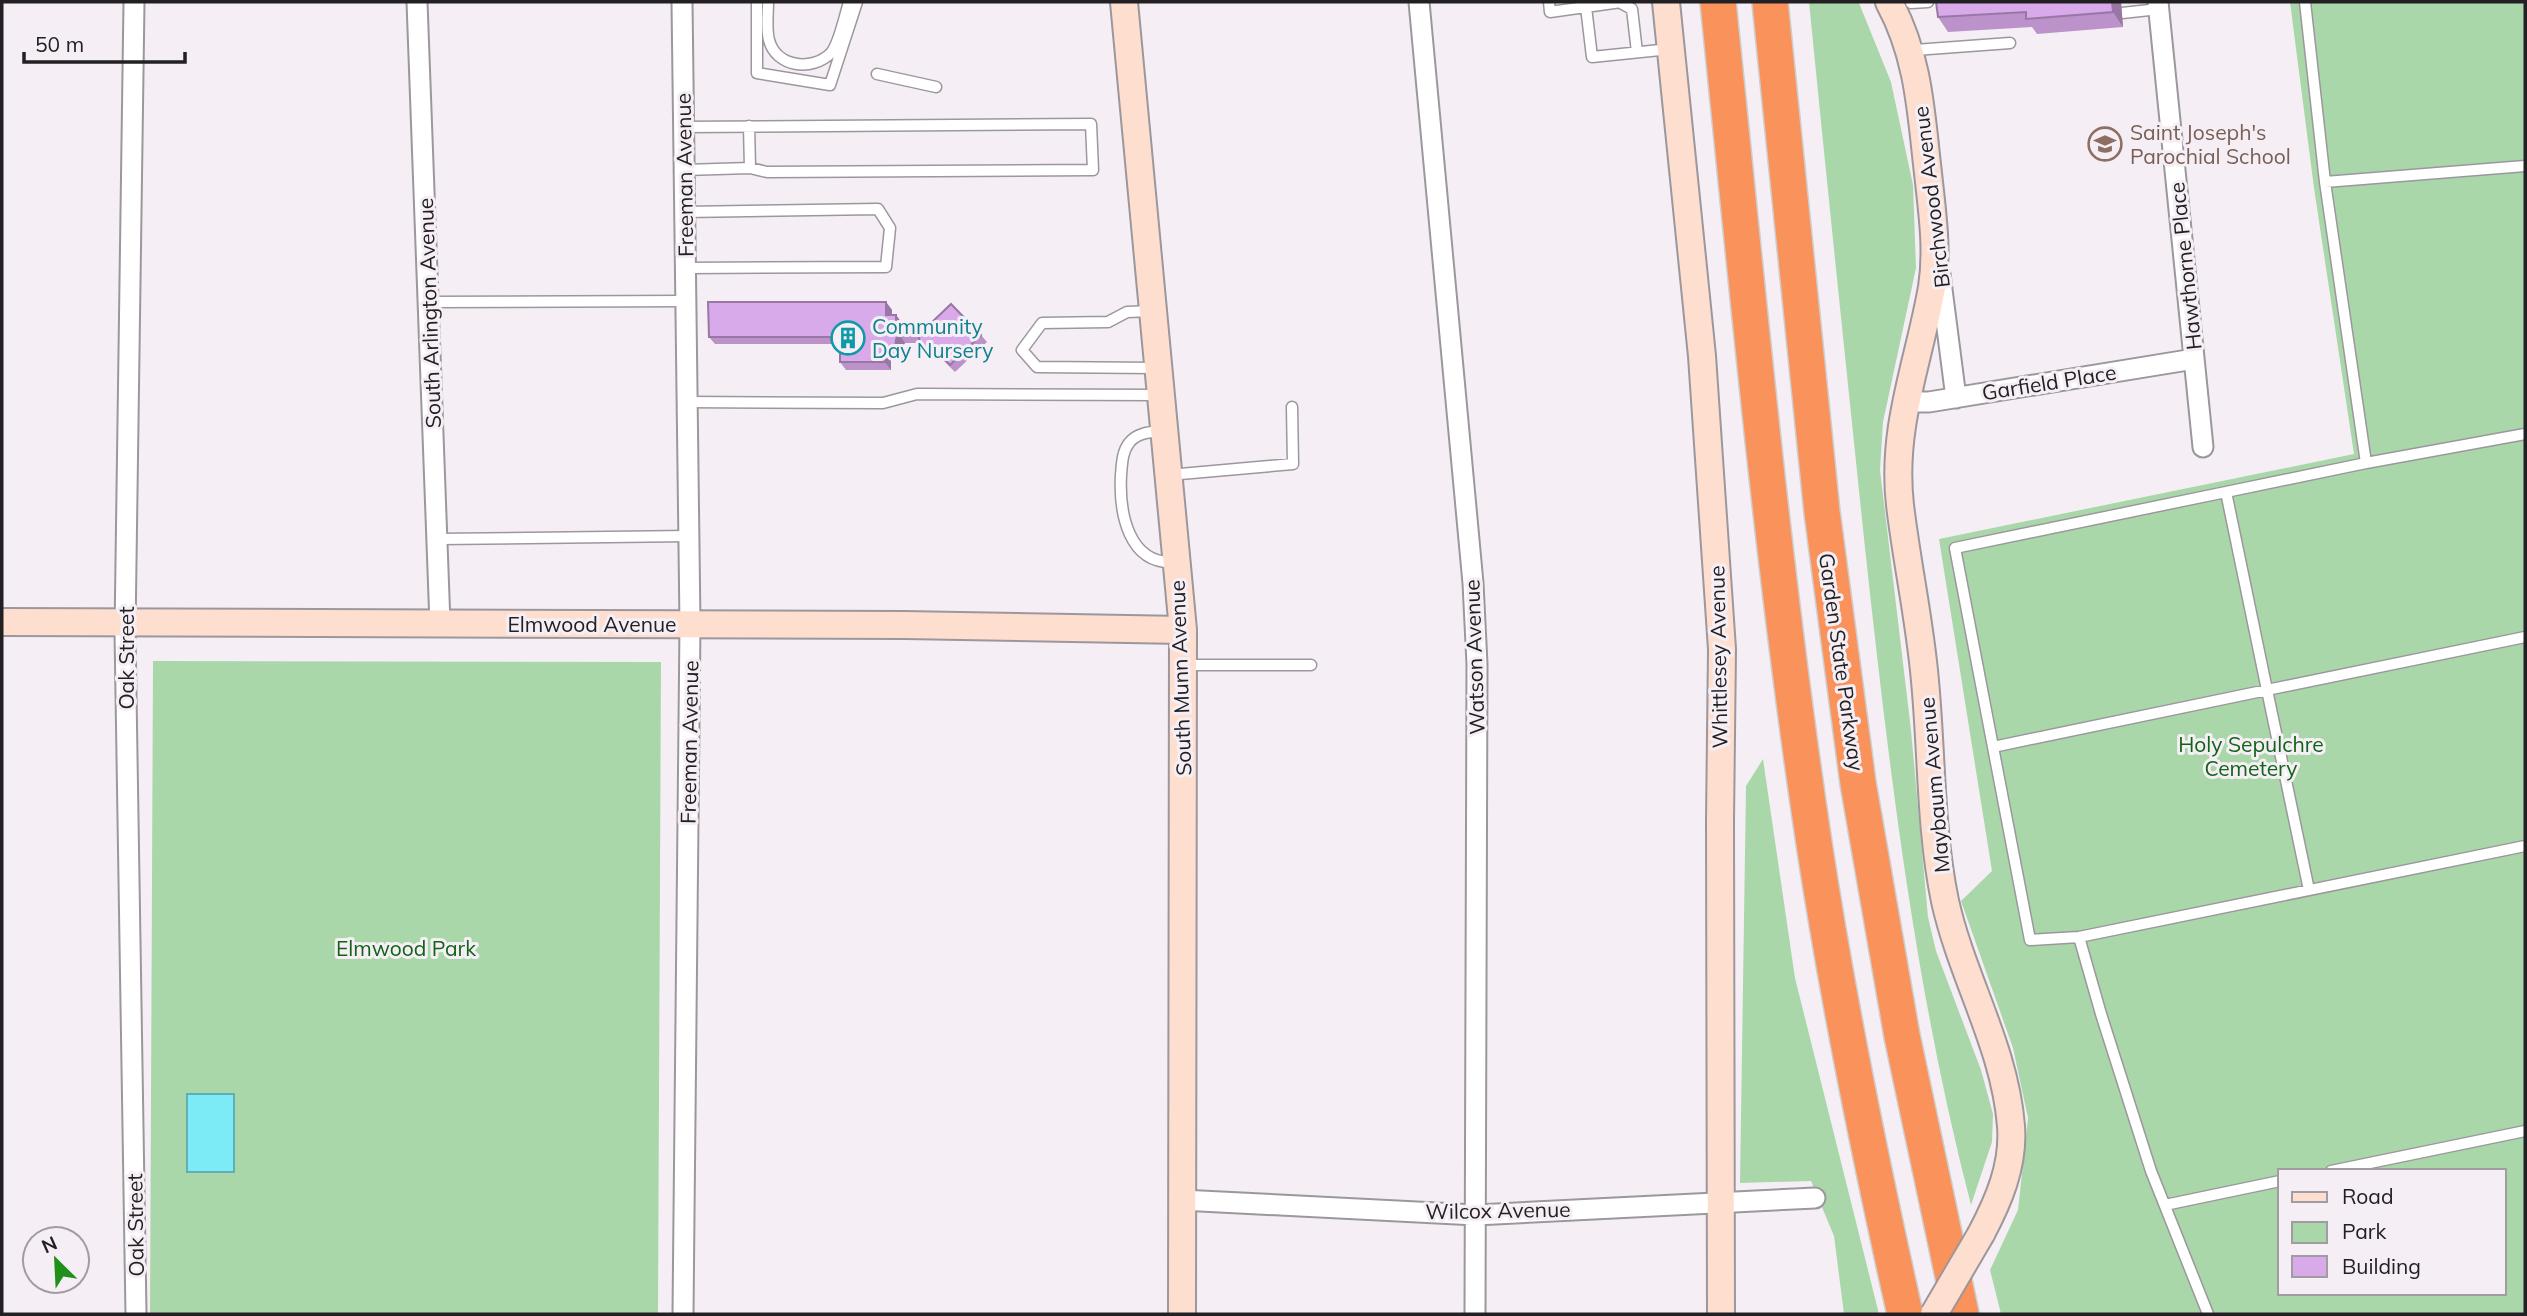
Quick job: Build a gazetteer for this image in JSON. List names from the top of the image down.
{
  "streets": {
    "highway": ["Garden State Parkway"],
    "main road": [
      "Birchwood Avenue",
      "Elmwood Avenue",
      "Whittlesey Avenue",
      "South Munn Avenue",
      "Maybaum Avenue"
    ],
    "street": [
      "Freeman Avenue",
      "Hawthorne Place",
      "South Arlington Avenue",
      "Garfield Place",
      "Watson Avenue",
      "Oak Street",
      "Wilcox Avenue"
    ]
  },
  "crossings": [
    ["Freeman Avenue", "Elmwood Avenue"],
    ["Birchwood Avenue", "Garfield Place"],
    ["Birchwood Avenue", "Maybaum Avenue"],
    ["Hawthorne Place", "Garfield Place"],
    ["South Arlington Avenue", "Elmwood Avenue"],
    ["Garfield Place", "Maybaum Avenue"],
    ["Elmwood Avenue", "Oak Street"],
    ["Elmwood Avenue", "South Munn Avenue"],
    ["Watson Avenue", "Wilcox Avenue"],
    ["Whittlesey Avenue", "Wilcox Avenue"],
    ["South Munn Avenue", "Wilcox Avenue"]
  ],
  "parks": ["Holy Sepulchre Cemetery", "Elmwood Park"],
  "places": {
    "school or university": ["Saint Joseph's Parochial School"],
    "building": ["Community Day Nursery"]
  },
  "legend": ["Road", "Park", "Building"],
  "scale_bar": "50 m",
  "north": "top left"
}
